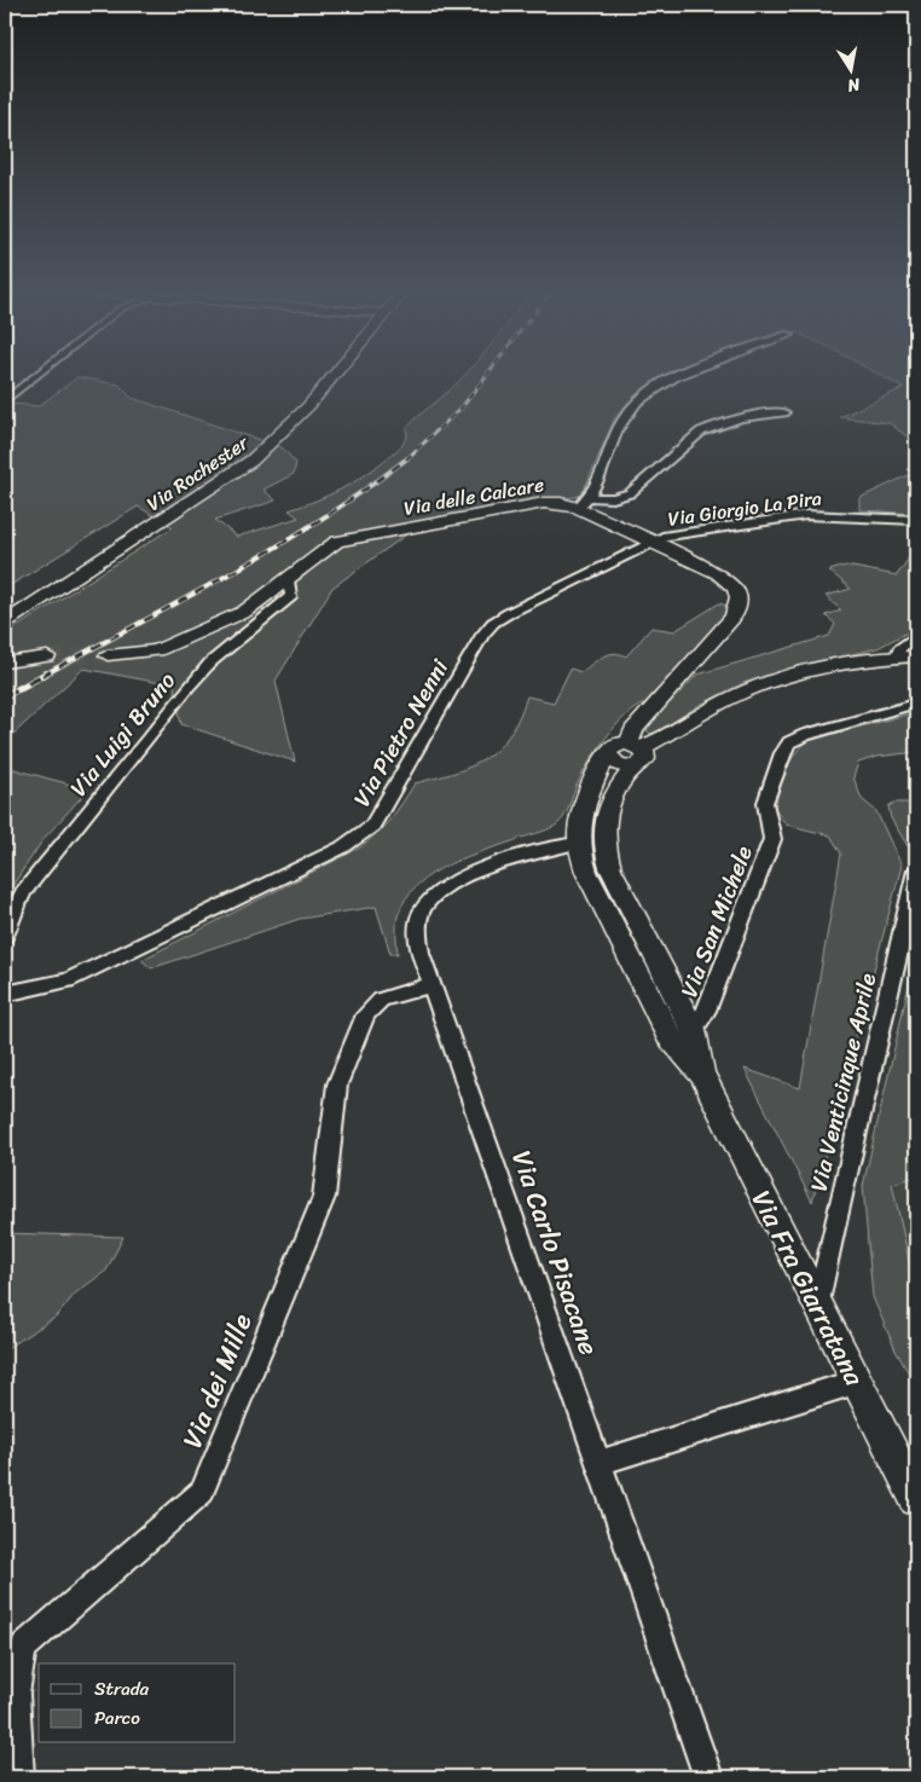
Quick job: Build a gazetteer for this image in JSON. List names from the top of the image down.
{
  "streets": {
    "main road": ["Via Rochester", "Via delle Calcare", "Via Fra Giarratana"],
    "street": [
      "Via Giorgio La Pira",
      "Via Pietro Nenni",
      "Via Luigi Bruno",
      "Via San Michele",
      "Via Venticinque Aprile",
      "Via Carlo Pisacane",
      "Via dei Mille"
    ]
  },
  "crossings": [
    ["Via delle Calcare", "Via Giorgio La Pira"],
    ["Via delle Calcare", "Via Pietro Nenni"],
    ["Via delle Calcare", "Via Luigi Bruno"],
    ["Via delle Calcare", "Via Fra Giarratana"],
    ["Via Giorgio La Pira", "Via Pietro Nenni"],
    ["Via San Michele", "Via Fra Giarratana"],
    ["Via Venticinque Aprile", "Via Fra Giarratana"],
    ["Via Carlo Pisacane", "Via Fra Giarratana"],
    ["Via Carlo Pisacane", "Via dei Mille"]
  ],
  "legend": ["Strada", "Parco"],
  "north": "bottom"
}
